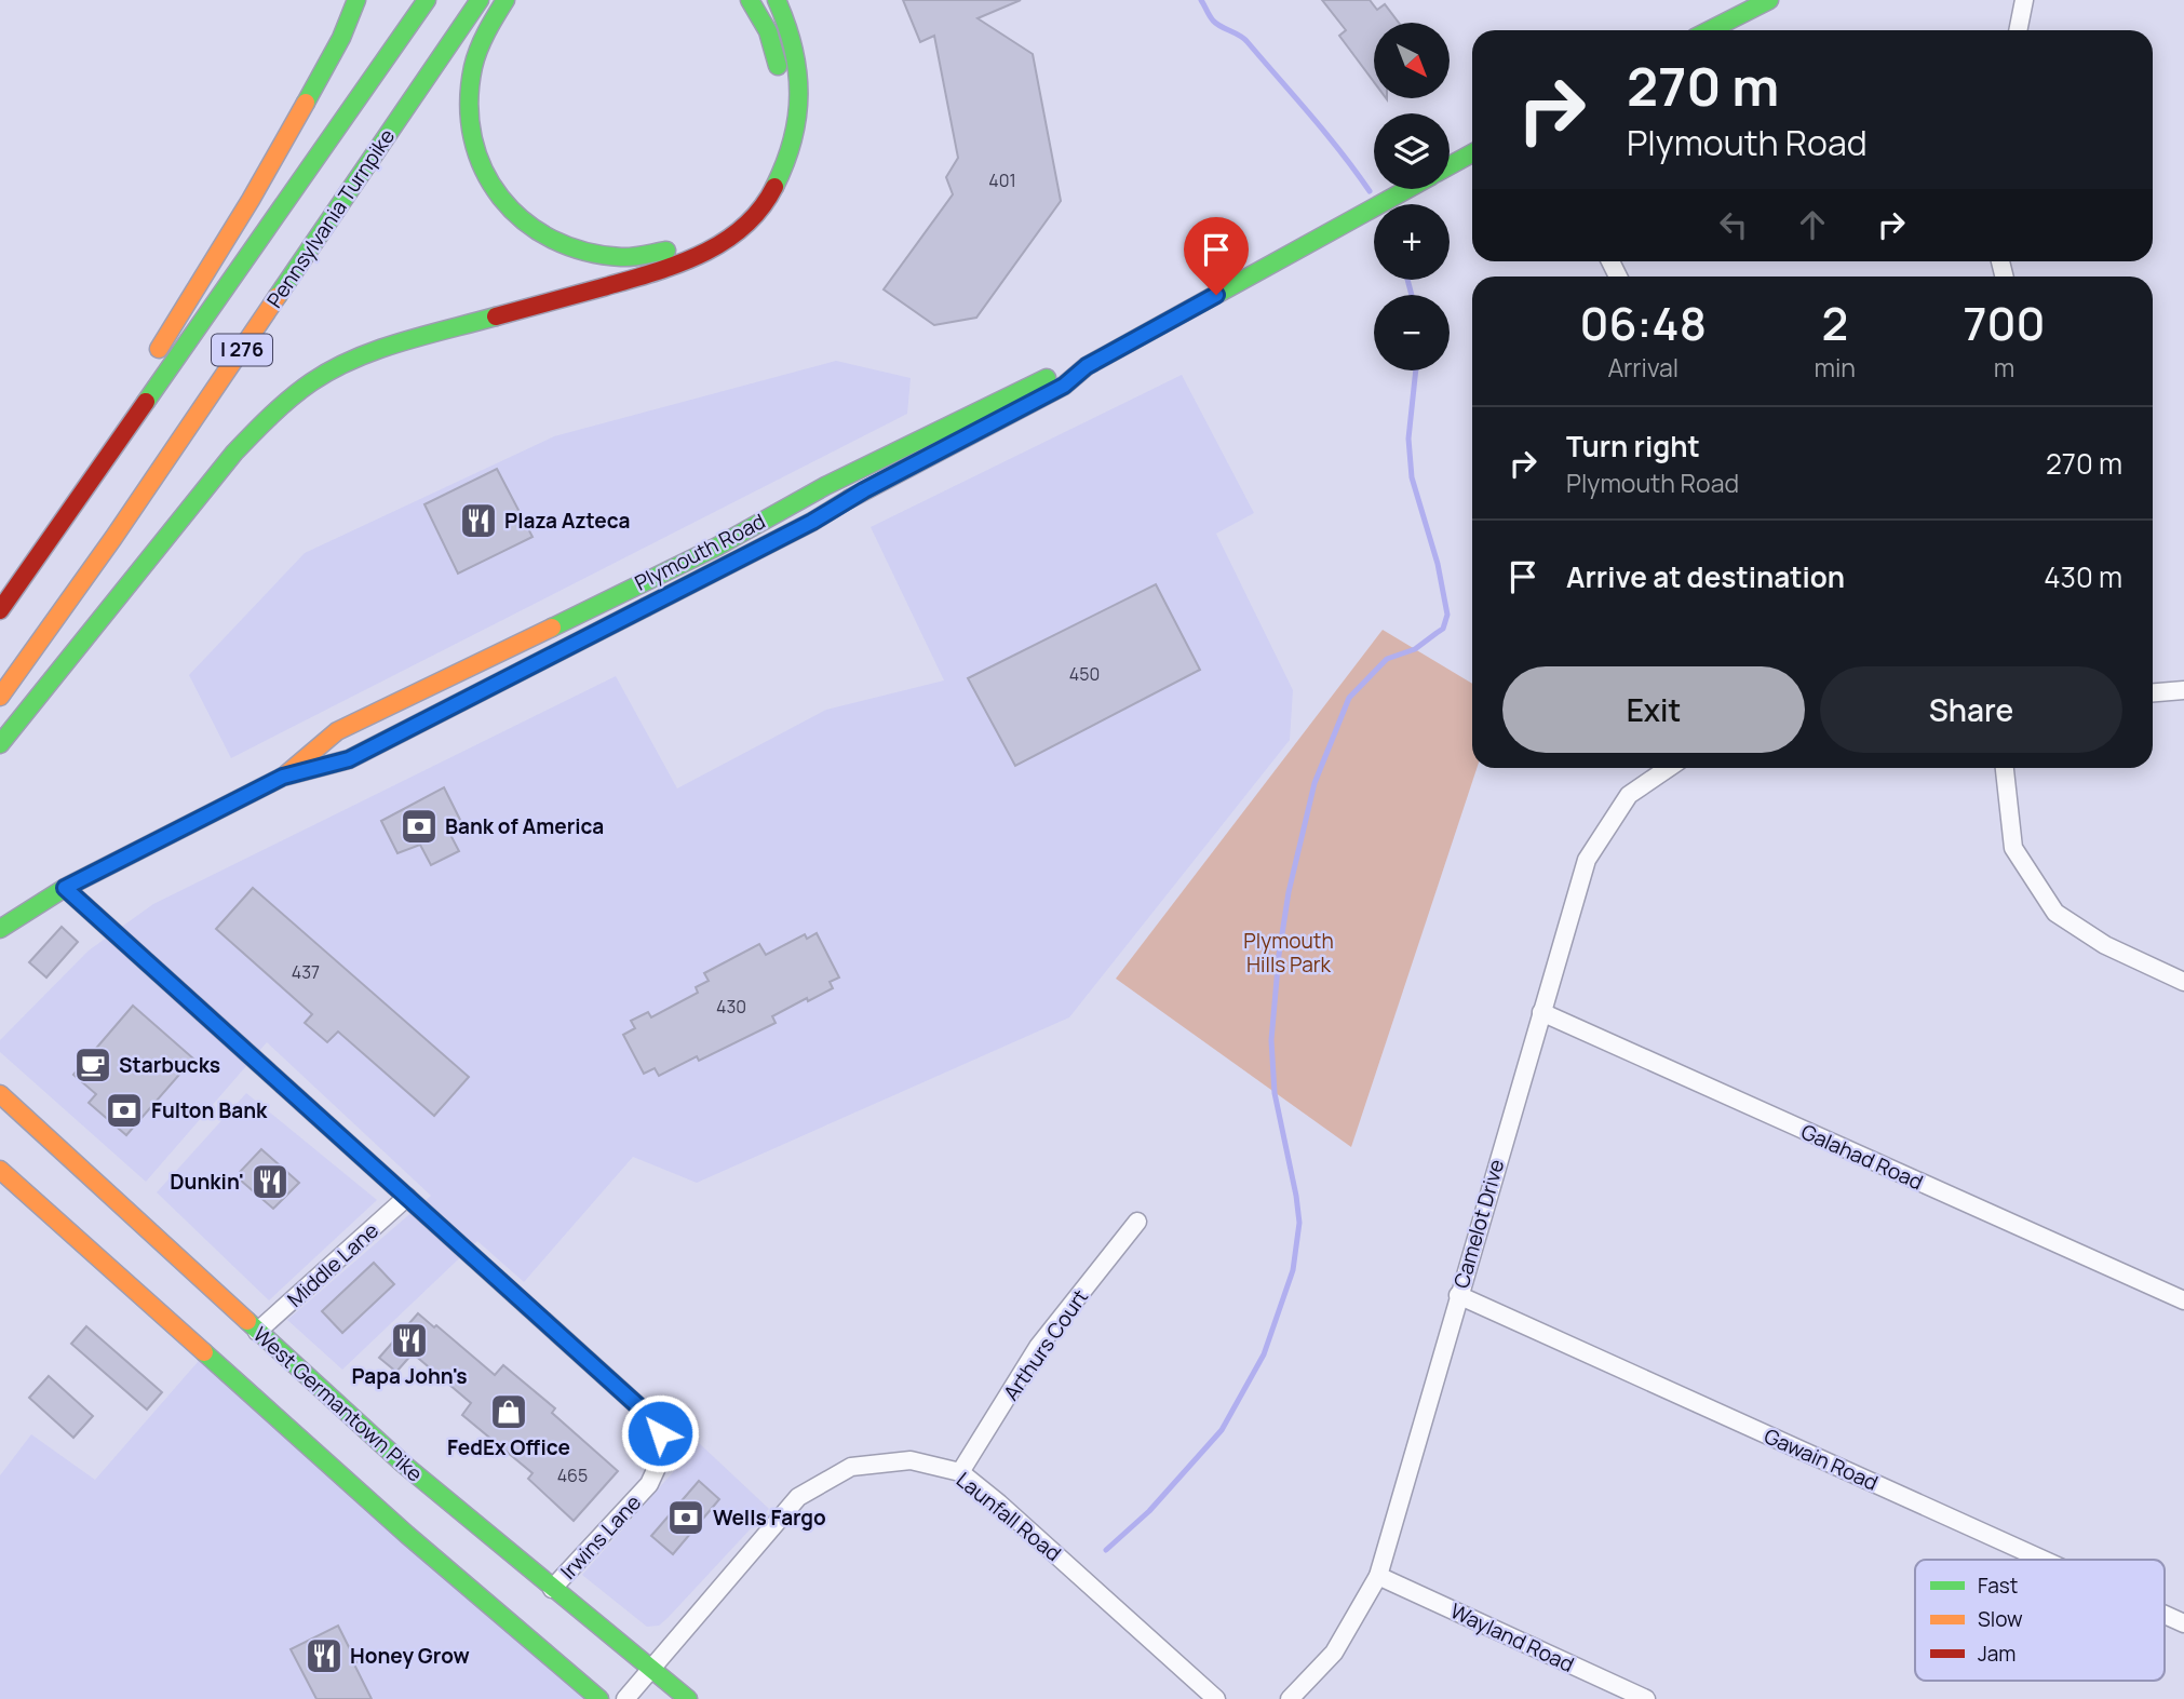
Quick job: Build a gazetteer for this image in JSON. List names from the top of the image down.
{
  "streets": {
    "main road": [
      "Pennsylvania Turnpike",
      "I 276",
      "Plymouth Road",
      "West Germantown Pike"
    ],
    "street": [
      "Galahad Road",
      "Camelot Drive",
      "Middle Lane",
      "Arthurs Court",
      "Gawain Road",
      "Launfall Road",
      "Irwins Lane",
      "Wayland Road"
    ]
  },
  "crossings": [
    ["Plymouth Road", "Irwins Lane"],
    ["Galahad Road", "Camelot Drive"],
    ["Camelot Drive", "Gawain Road"],
    ["Camelot Drive", "Wayland Road"],
    ["Middle Lane", "West Germantown Pike"],
    ["Middle Lane", "Irwins Lane"],
    ["Arthurs Court", "Launfall Road"],
    ["West Germantown Pike", "Launfall Road"],
    ["West Germantown Pike", "Irwins Lane"]
  ],
  "parks": ["Plymouth Hills Park"],
  "places": {
    "restaurant": [
      "Plaza Azteca",
      "Dunkin'",
      "Papa John's",
      "Honey Grow"
    ],
    "bank": ["Bank of America", "Fulton Bank", "Wells Fargo"],
    "cafe": ["Starbucks"],
    "shop": ["FedEx Office"]
  },
  "house_numbers": [
    "401",
    "450",
    "437",
    "430",
    "465"
  ],
  "legend": ["Fast", "Slow", "Jam"],
  "north": "bottom right",
  "page": {
    "map_buttons": ["+", "−"],
    "turn": ["270 m", "Plymouth Road"],
    "eta": [
      "06:48",
      "Arrival",
      "2",
      "min",
      "700",
      "m"
    ],
    "list": [
      {
        "name": "Turn right",
        "note": "Plymouth Road",
        "value": "270 m"
      },
      {
        "name": "Arrive at destination",
        "value": "430 m"
      }
    ],
    "buttons": ["Exit", "Share"]
  }
}
